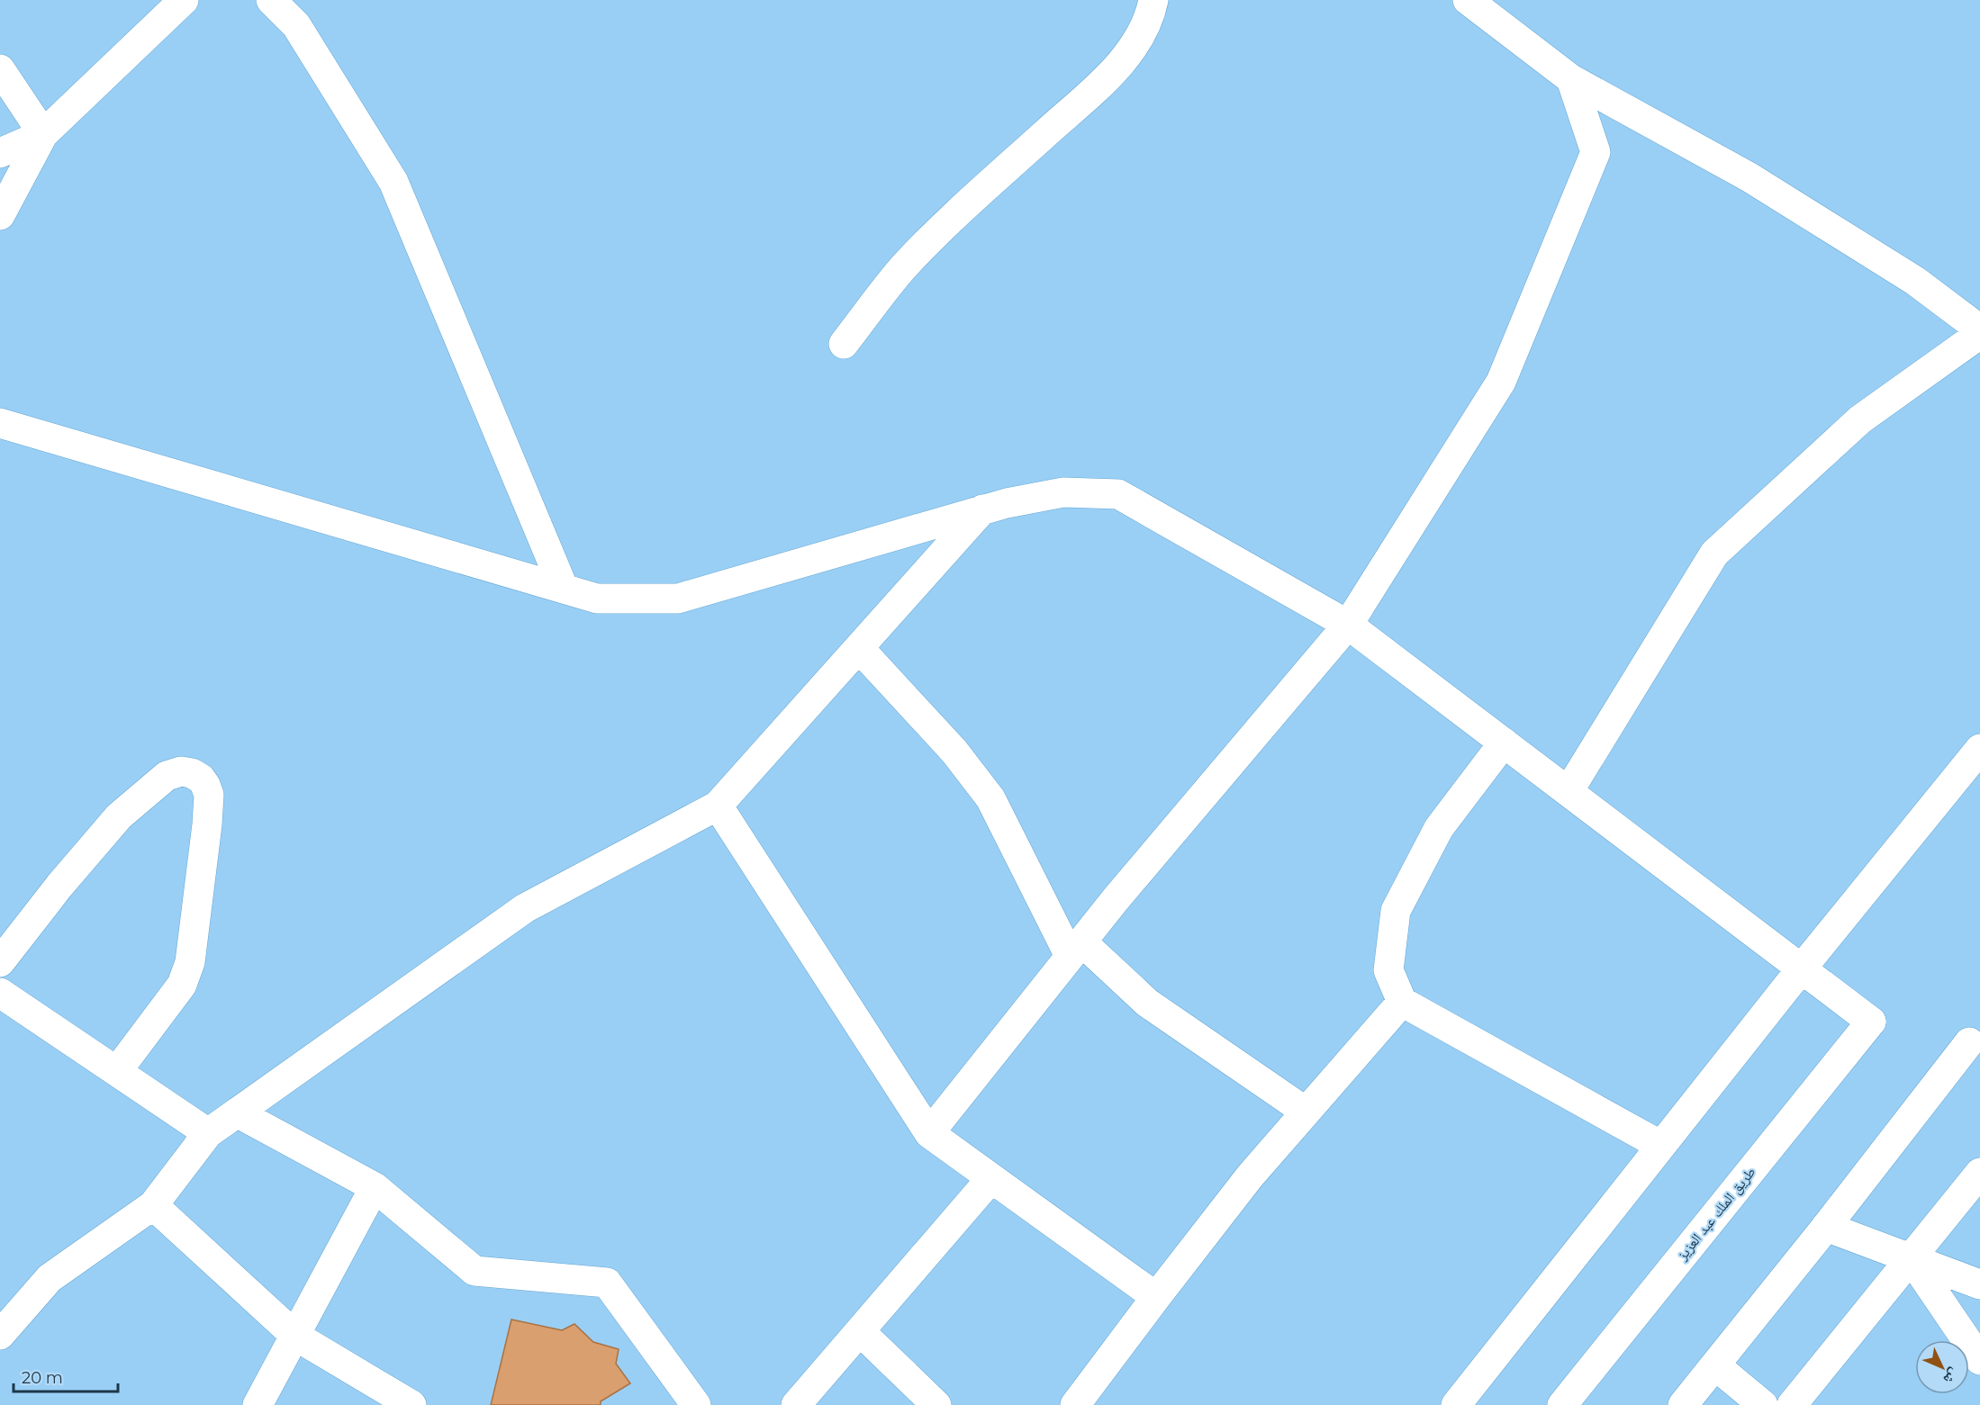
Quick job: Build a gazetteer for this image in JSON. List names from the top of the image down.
{
  "streets": {
    "street": ["طريق الملك عبد العزيز"]
  },
  "scale_bar": "20 m",
  "north": "bottom right"
}
